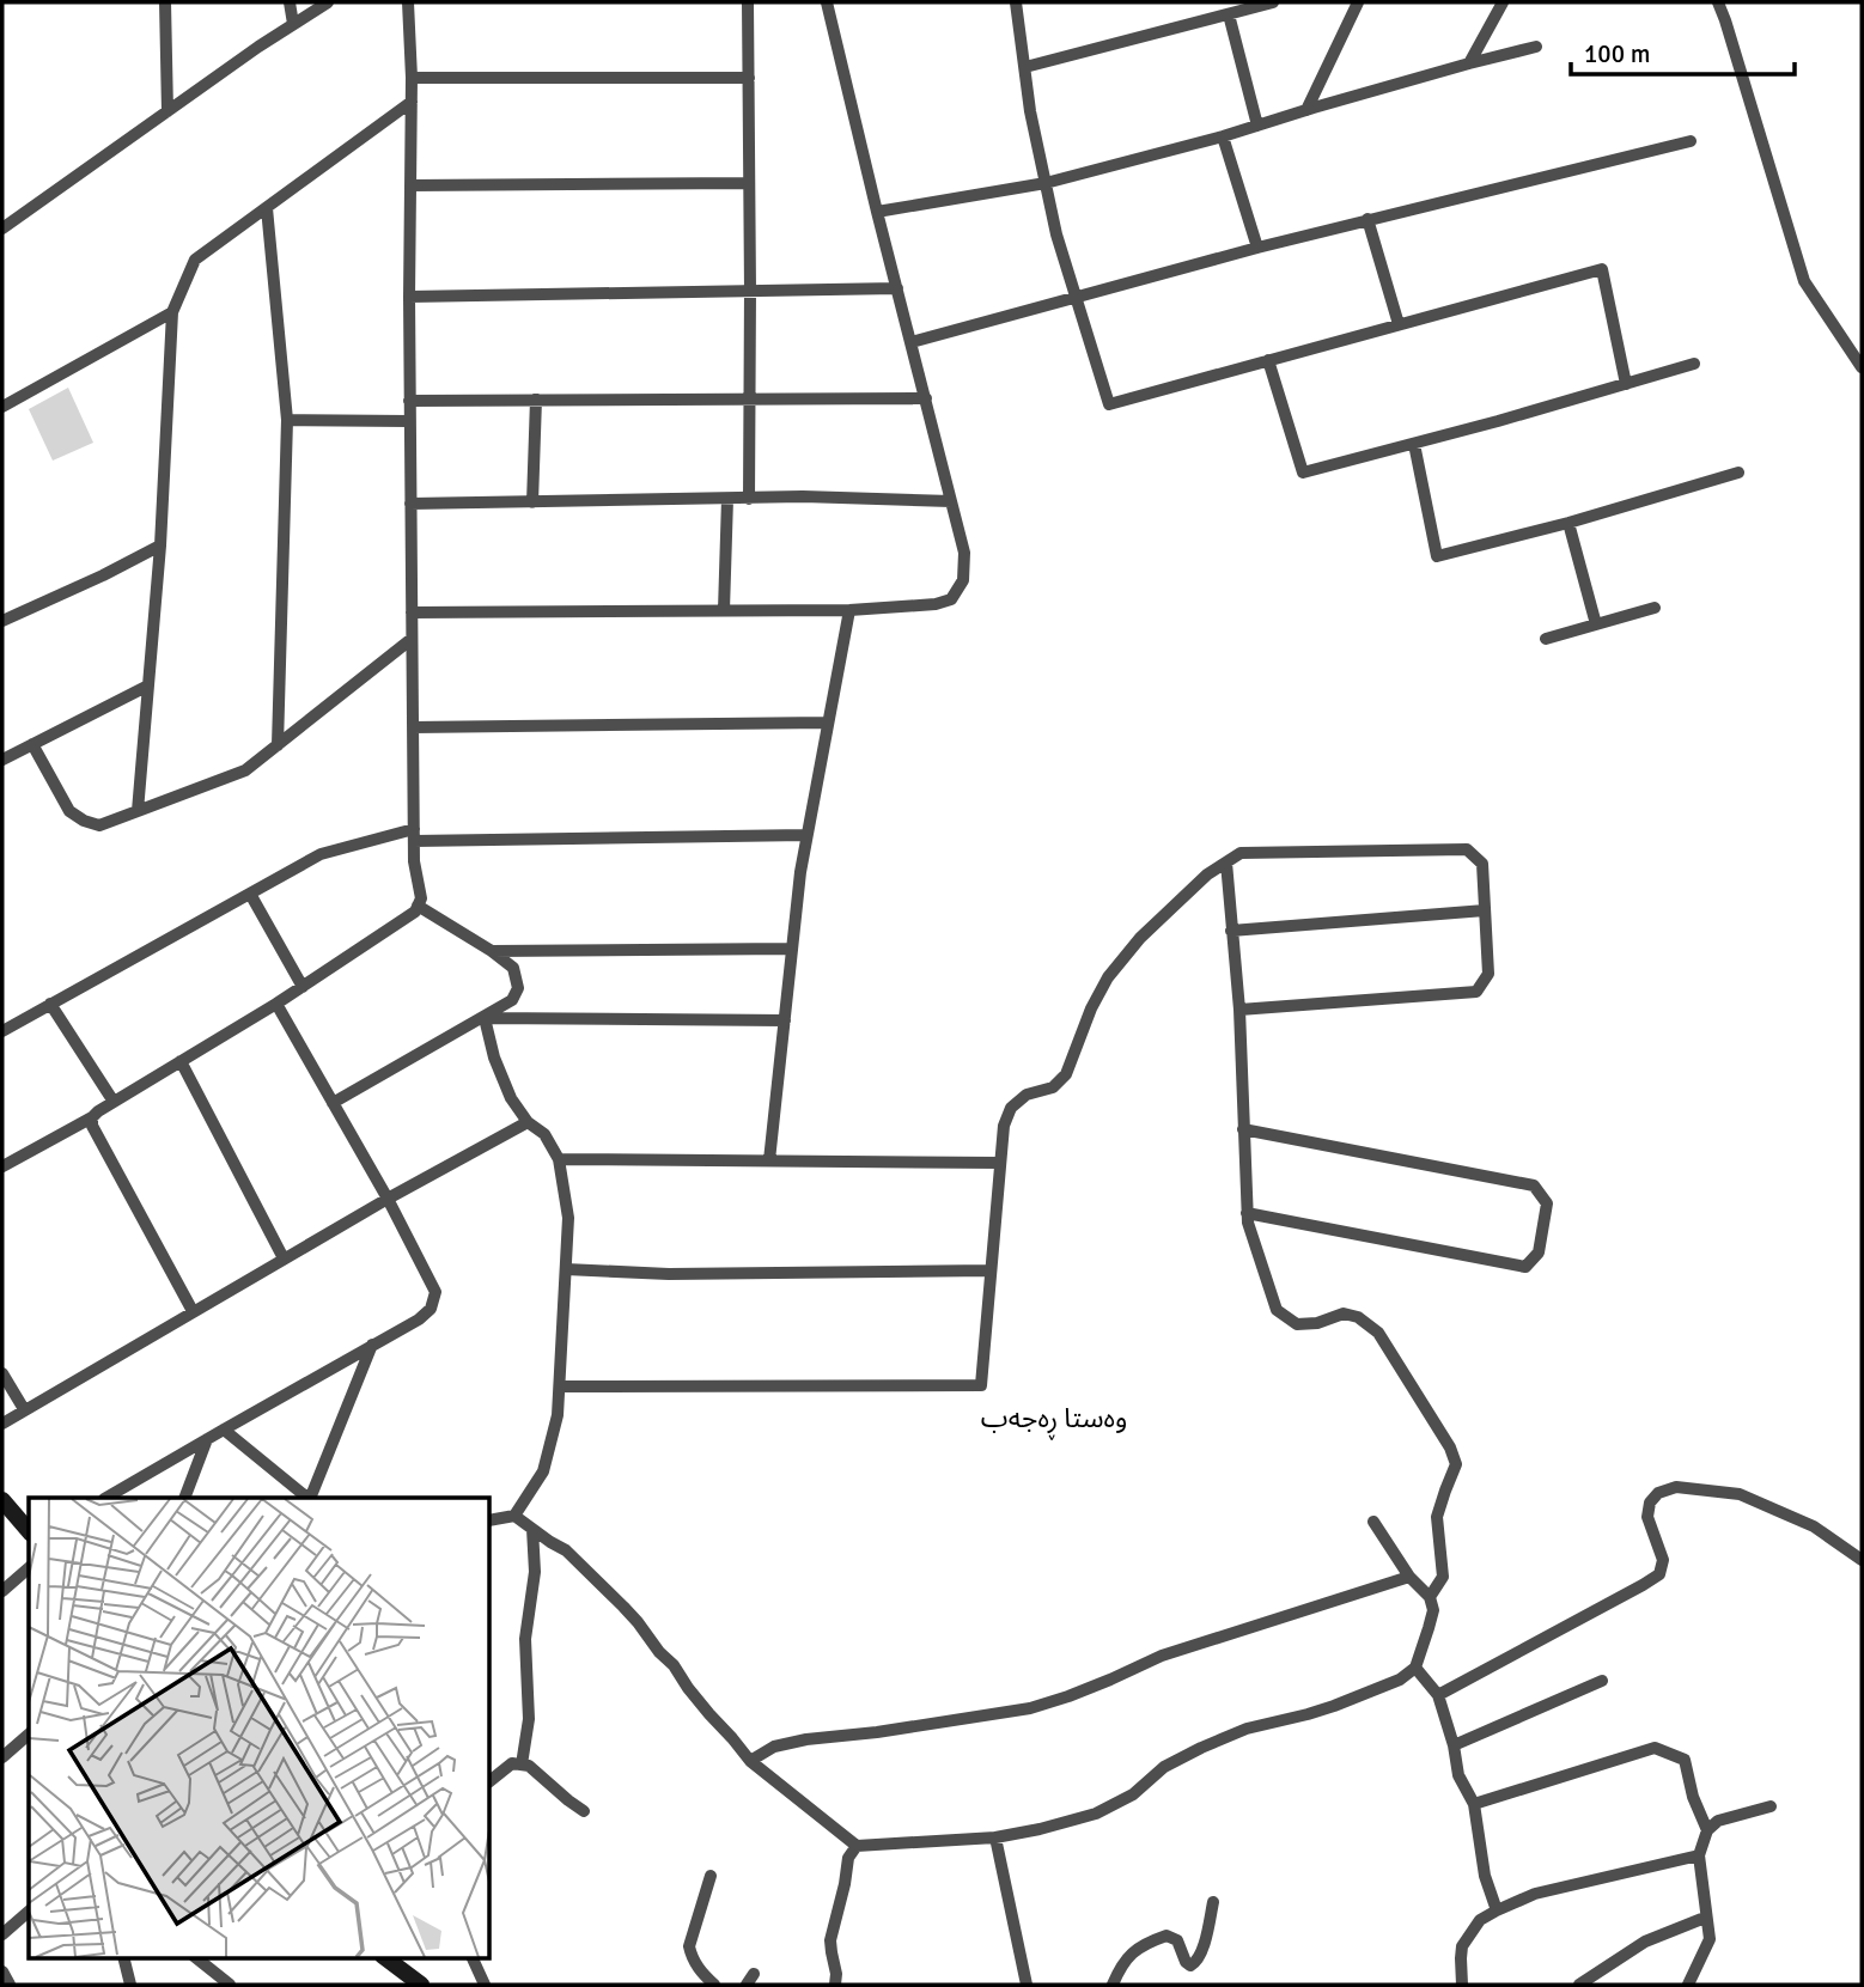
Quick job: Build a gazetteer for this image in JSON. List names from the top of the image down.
{
  "districts": ["وەستا ڕەجەب"],
  "scale_bar": "100 m"
}
